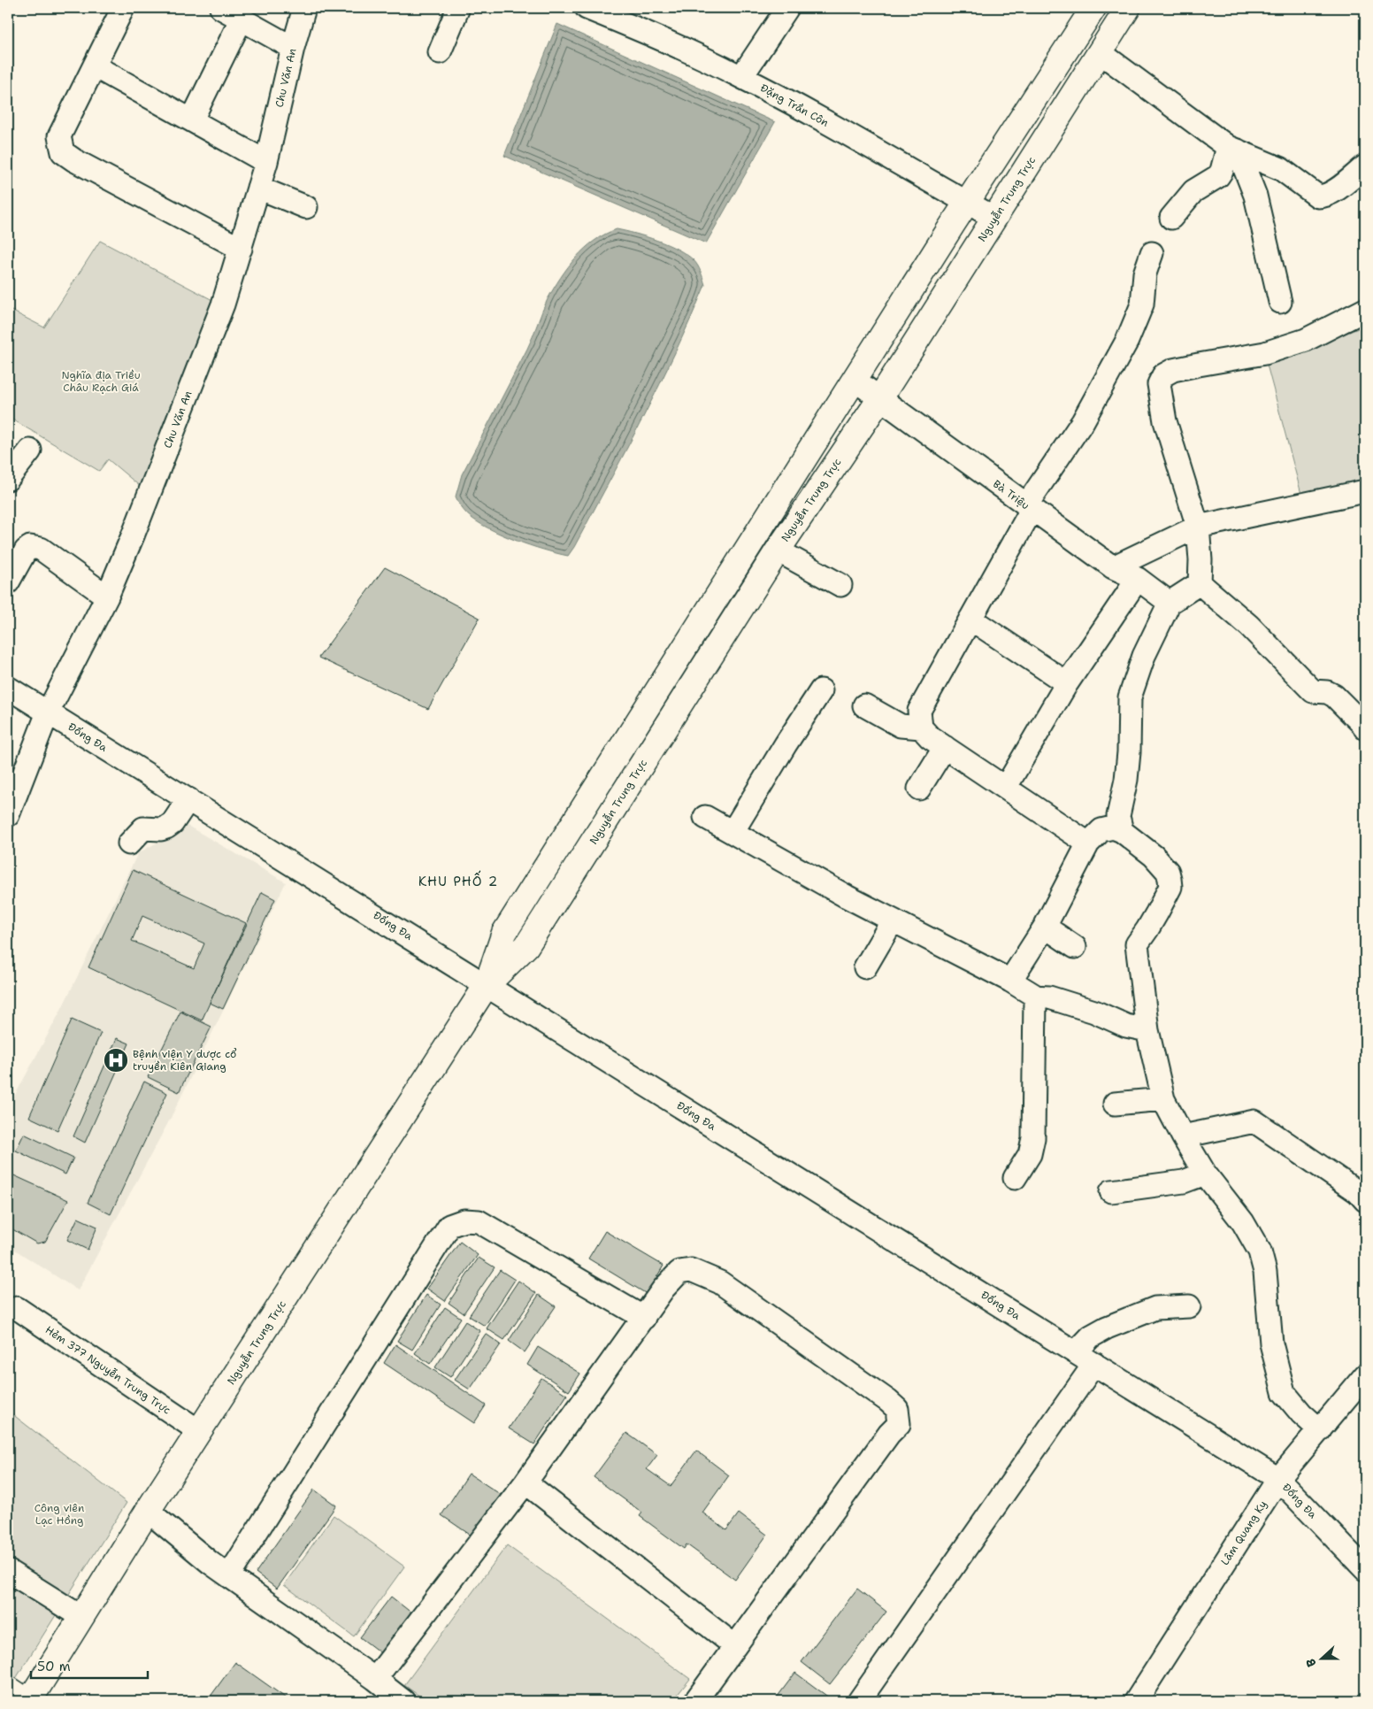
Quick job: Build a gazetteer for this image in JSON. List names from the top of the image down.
{
  "streets": {
    "main road": ["Nguyễn Trung Trực"],
    "street": [
      "Chu Văn An",
      "Đặng Trần Côn",
      "Bà Triệu",
      "Đống Đa",
      "Hẻm 377 Nguyễn Trung Trực",
      "Lâm Quang Ky"
    ]
  },
  "crossings": [
    ["Chu Văn An", "Đống Đa"],
    ["Đặng Trần Côn", "Nguyễn Trung Trực"],
    ["Nguyễn Trung Trực", "Bà Triệu"],
    ["Nguyễn Trung Trực", "Đống Đa"],
    ["Nguyễn Trung Trực", "Hẻm 377 Nguyễn Trung Trực"],
    ["Đống Đa", "Lâm Quang Ky"]
  ],
  "districts": ["KHU PHỐ 2"],
  "parks": ["Nghĩa địa Triều Châu Rạch Giá", "Công viên Lạc Hồng"],
  "places": {
    "hospital": ["Bệnh viện Y dược cổ truyền Kiên Giang"]
  },
  "scale_bar": "50 m",
  "north": "left"
}
